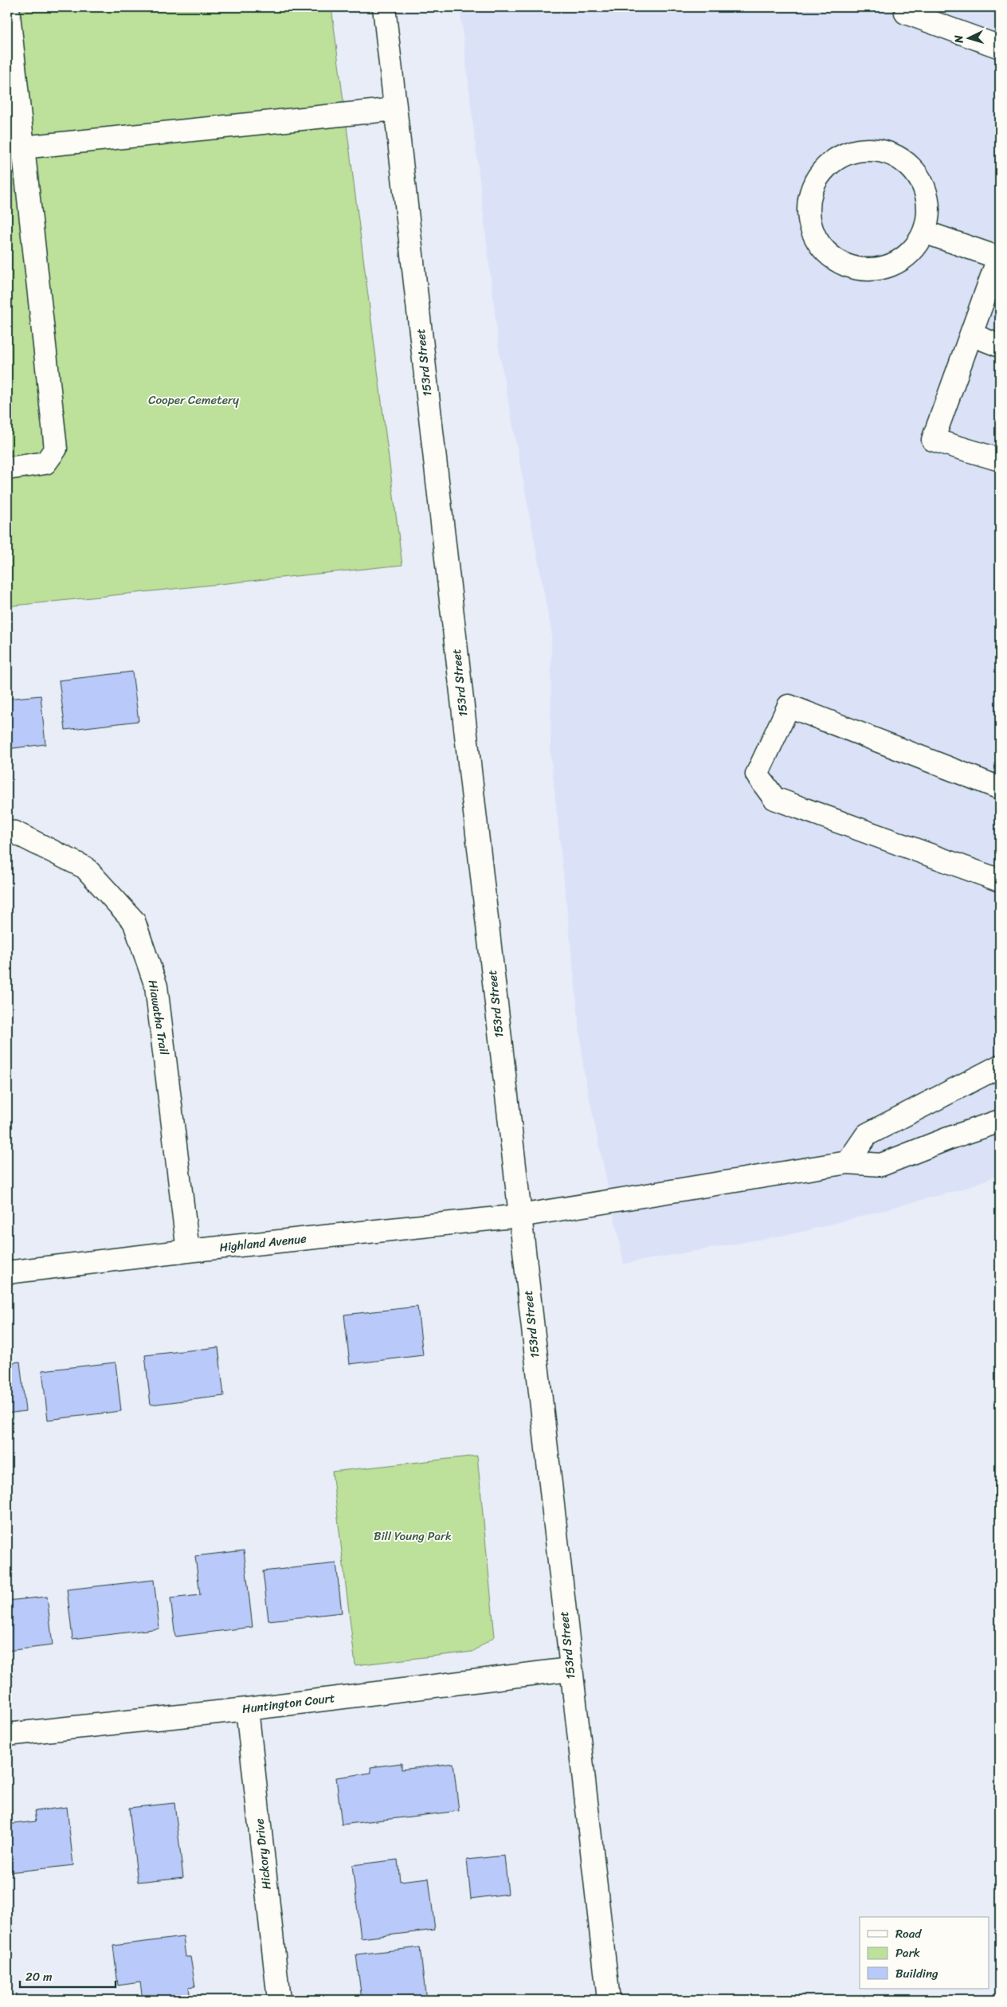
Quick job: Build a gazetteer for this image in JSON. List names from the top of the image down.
{
  "streets": {
    "street": [
      "153rd Street",
      "Hiawatha Trail",
      "Highland Avenue",
      "Huntington Court",
      "Hickory Drive"
    ]
  },
  "crossings": [
    ["153rd Street", "Highland Avenue"],
    ["153rd Street", "Huntington Court"],
    ["Hiawatha Trail", "Highland Avenue"],
    ["Huntington Court", "Hickory Drive"]
  ],
  "parks": ["Cooper Cemetery", "Bill Young Park"],
  "legend": ["Road", "Park", "Building"],
  "scale_bar": "20 m",
  "north": "left"
}
